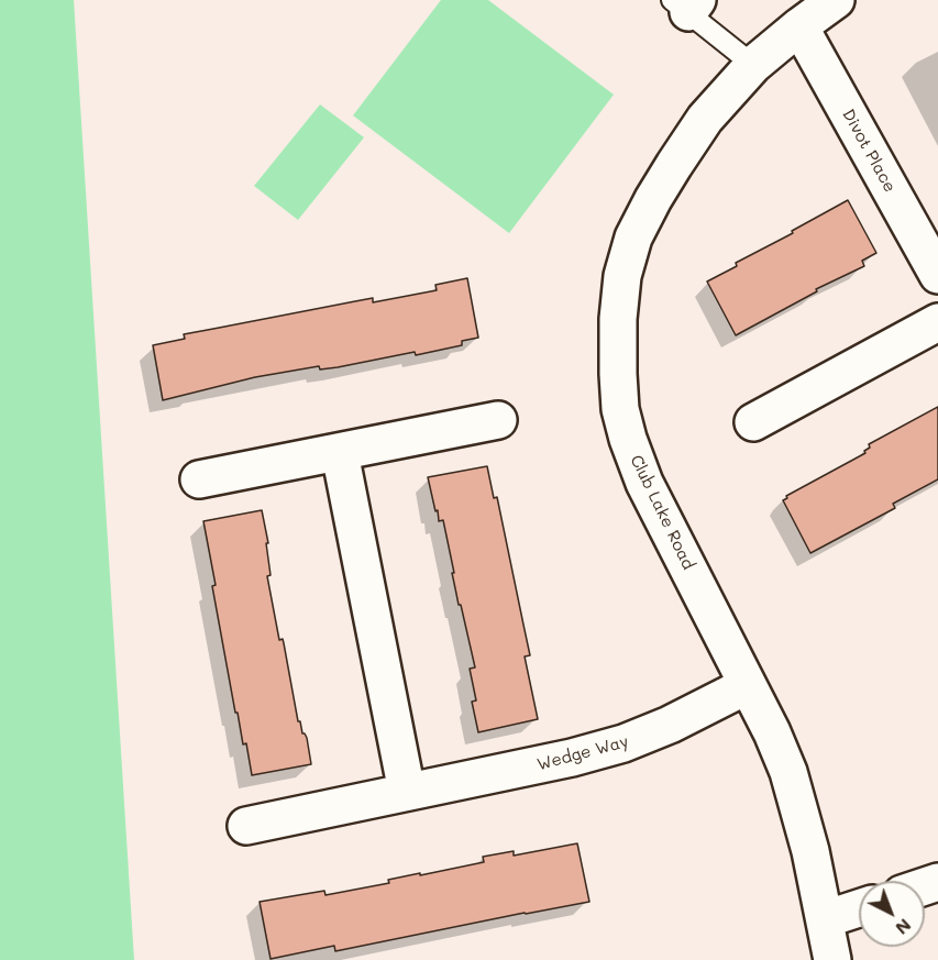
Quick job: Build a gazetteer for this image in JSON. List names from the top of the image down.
{
  "streets": {
    "street": ["Divot Place", "Club Lake Road", "Wedge Way"]
  },
  "crossings": [
    ["Divot Place", "Club Lake Road"],
    ["Club Lake Road", "Wedge Way"]
  ],
  "north": "bottom right"
}
